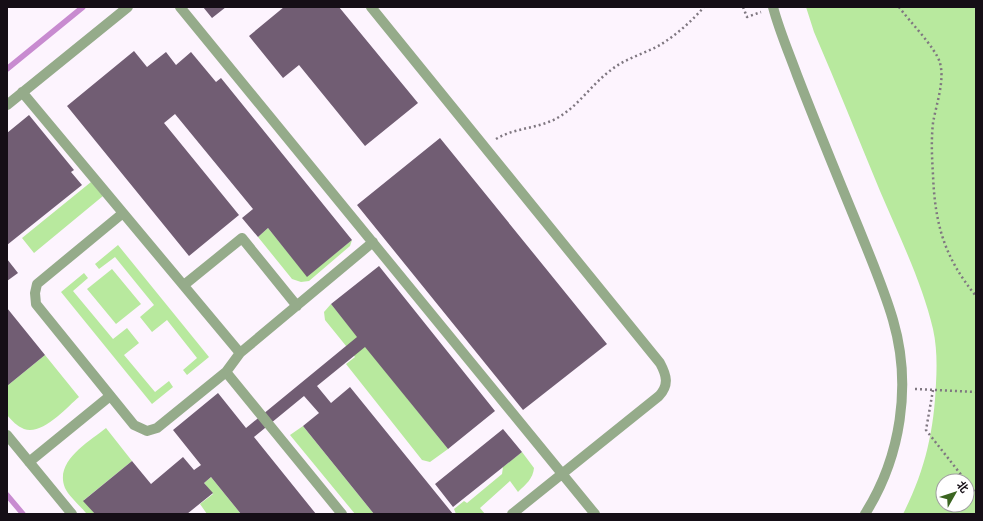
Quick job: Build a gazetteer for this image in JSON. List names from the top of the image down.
{
  "north": "top right"
}
